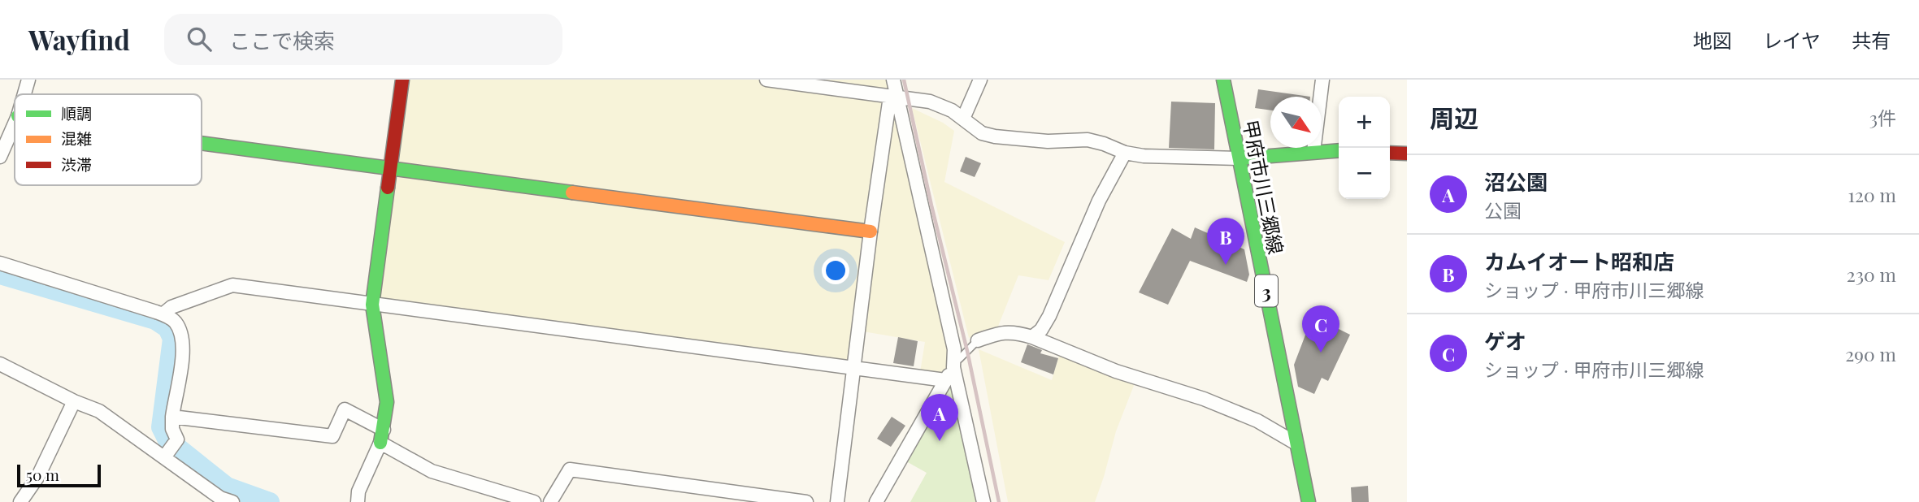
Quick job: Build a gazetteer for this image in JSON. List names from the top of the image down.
{
  "streets": {
    "street": ["甲府市川三郷線", "3"]
  },
  "legend": ["順調", "混雑", "渋滞"],
  "scale_bar": "50 m",
  "north": "bottom right",
  "page": {
    "header": "Wayfind",
    "search": "ここで検索",
    "nav": ["地図", "レイヤ", "共有"],
    "heading": ["周辺", "3件"],
    "map_buttons": ["+", "−"],
    "list": [
      {
        "mark": "A",
        "name": "沼公園",
        "note": "公園",
        "value": "120 m"
      },
      {
        "mark": "B",
        "name": "カムイオート昭和店",
        "note": "ショップ · 甲府市川三郷線",
        "value": "230 m"
      },
      {
        "mark": "C",
        "name": "ゲオ",
        "note": "ショップ · 甲府市川三郷線",
        "value": "290 m"
      }
    ],
    "pins": ["B", "C", "A"],
    "scale": "50 m"
  }
}
